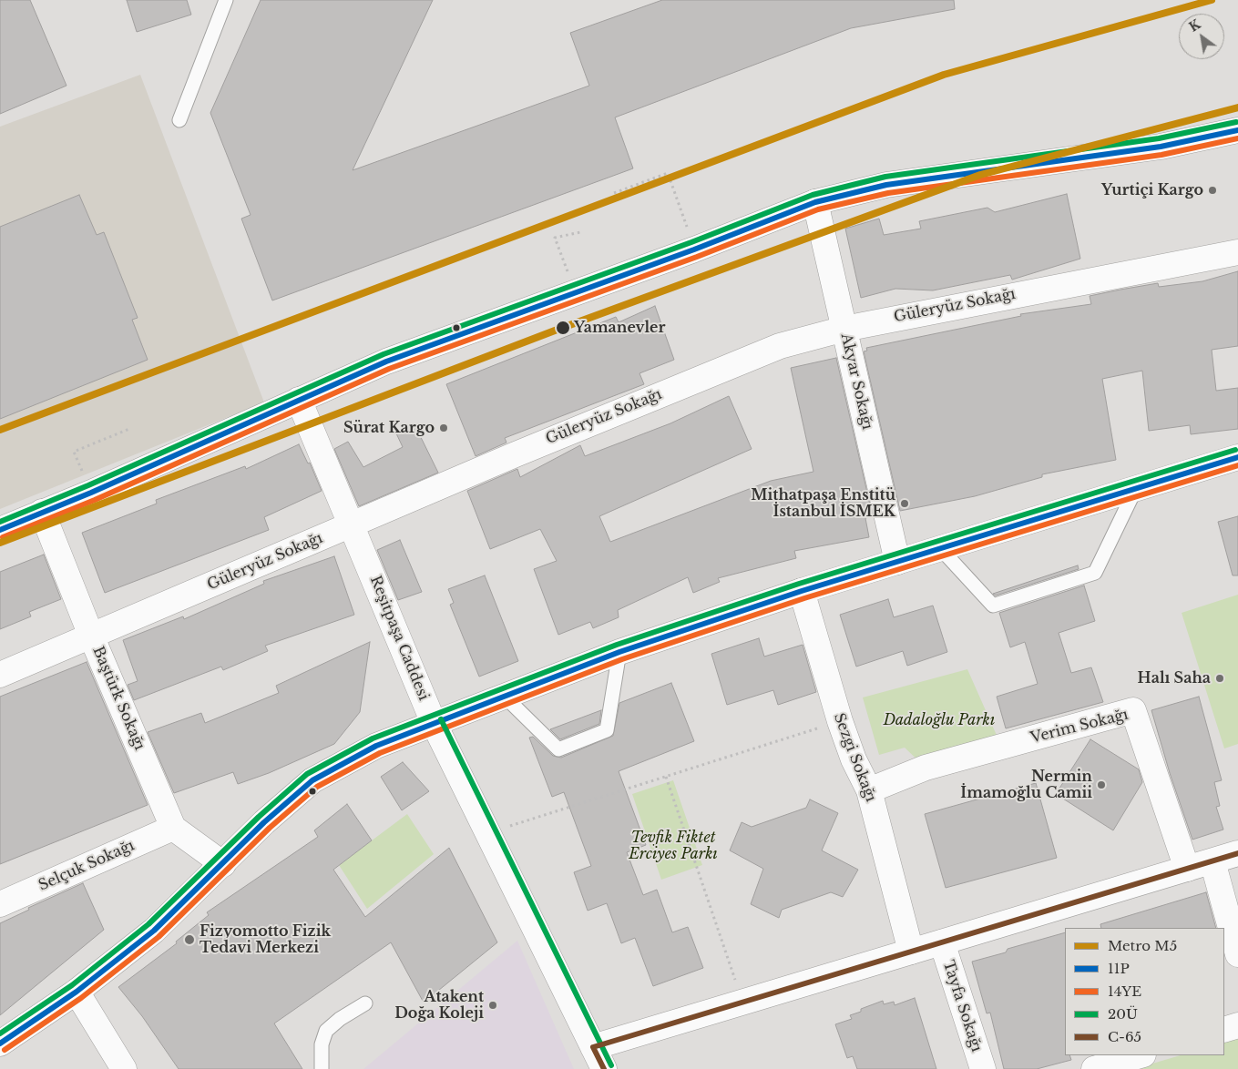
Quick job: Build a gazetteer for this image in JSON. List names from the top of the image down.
{
  "streets": {
    "street": [
      "Güleryüz Sokağı",
      "Akyar Sokağı",
      "Reşitpaşa Caddesi",
      "Baştürk Sokağı",
      "Verim Sokağı",
      "Sezgi Sokağı",
      "Selçuk Sokağı",
      "Tayfa Sokağı"
    ]
  },
  "crossings": [
    ["Güleryüz Sokağı", "Akyar Sokağı"],
    ["Güleryüz Sokağı", "Reşitpaşa Caddesi"],
    ["Güleryüz Sokağı", "Baştürk Sokağı"],
    ["Baştürk Sokağı", "Selçuk Sokağı"],
    ["Verim Sokağı", "Sezgi Sokağı"]
  ],
  "parks": ["Dadaloğlu Parkı", "Tevfik Fiktet Erciyes Parkı"],
  "places": [
    "Yurtiçi Kargo",
    "Yamanevler",
    "Sürat Kargo",
    "Mithatpaşa Enstitü İstanbul İSMEK",
    "Halı Saha",
    "Nermin İmamoğlu Camii",
    "Fizyomotto Fizik Tedavi Merkezi",
    "Atakent Doğa Koleji"
  ],
  "lines": [
    "metro line M5",
    "transit line 20Ü",
    "transit line 11P",
    "transit line 14YE",
    "transit line C-65"
  ],
  "legend": [
    "Metro M5",
    "11P",
    "14YE",
    "20Ü",
    "C-65"
  ],
  "north": "top left"
}
